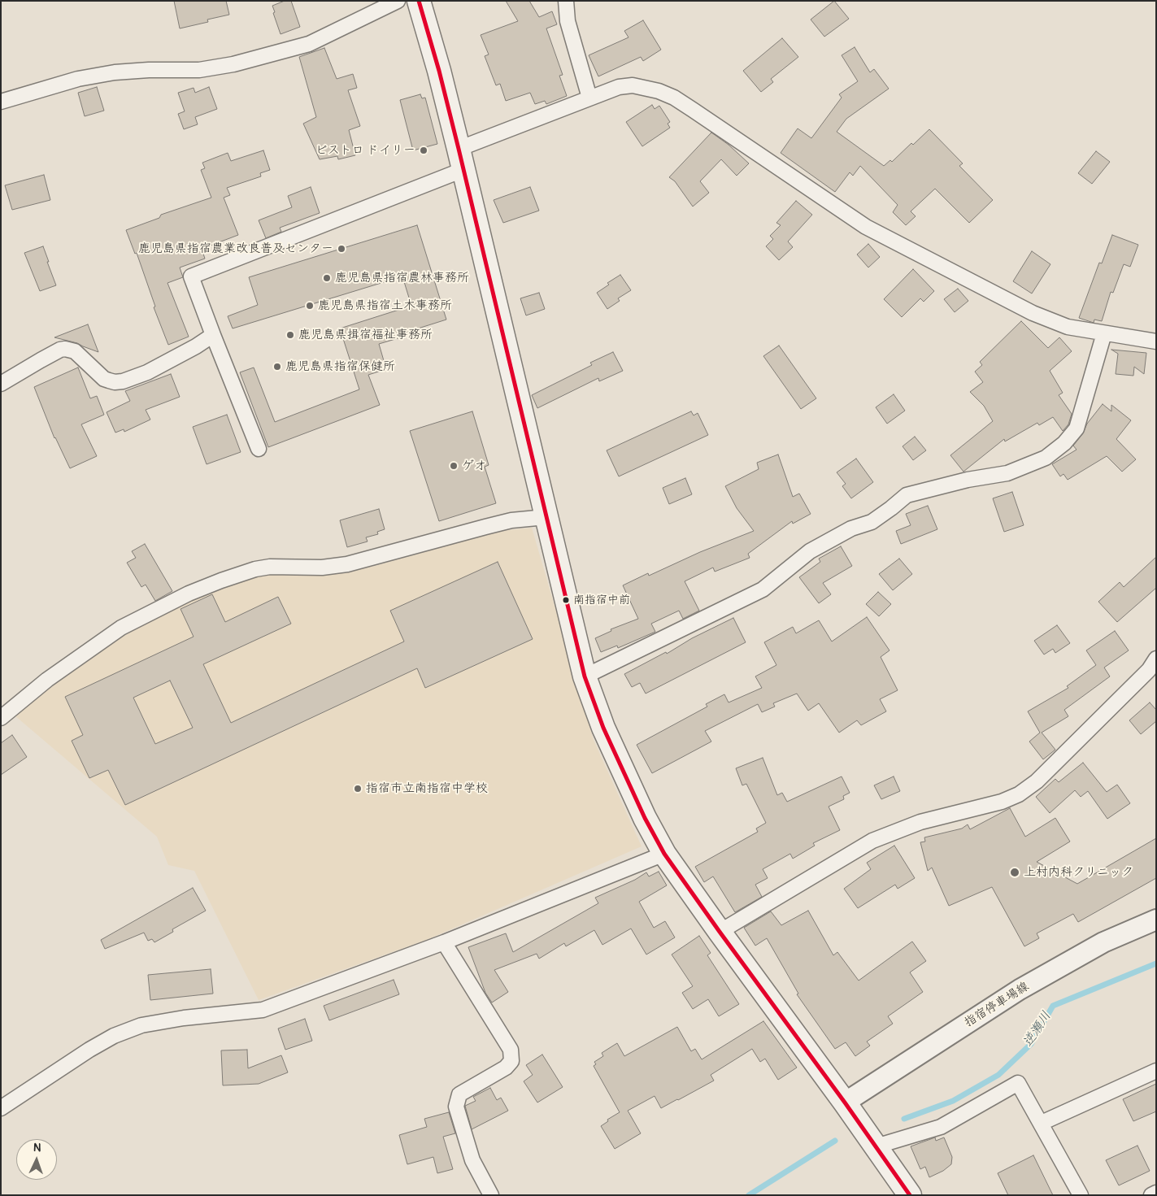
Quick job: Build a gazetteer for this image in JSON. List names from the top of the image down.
{
  "streets": {
    "main road": ["指宿停車場線"]
  },
  "water": ["逆瀬川"],
  "places": [
    "ビストロ ドイリー",
    "鹿児島県指宿農業改良普及センター",
    "鹿児島県指宿農林事務所",
    "鹿児島県指宿土木事務所",
    "鹿児島県揖宿福祉事務所",
    "鹿児島県指宿保健所",
    "ゲオ",
    "南指宿中前",
    "指宿市立南指宿中学校",
    "上村内科クリニック"
  ],
  "north": "top"
}
